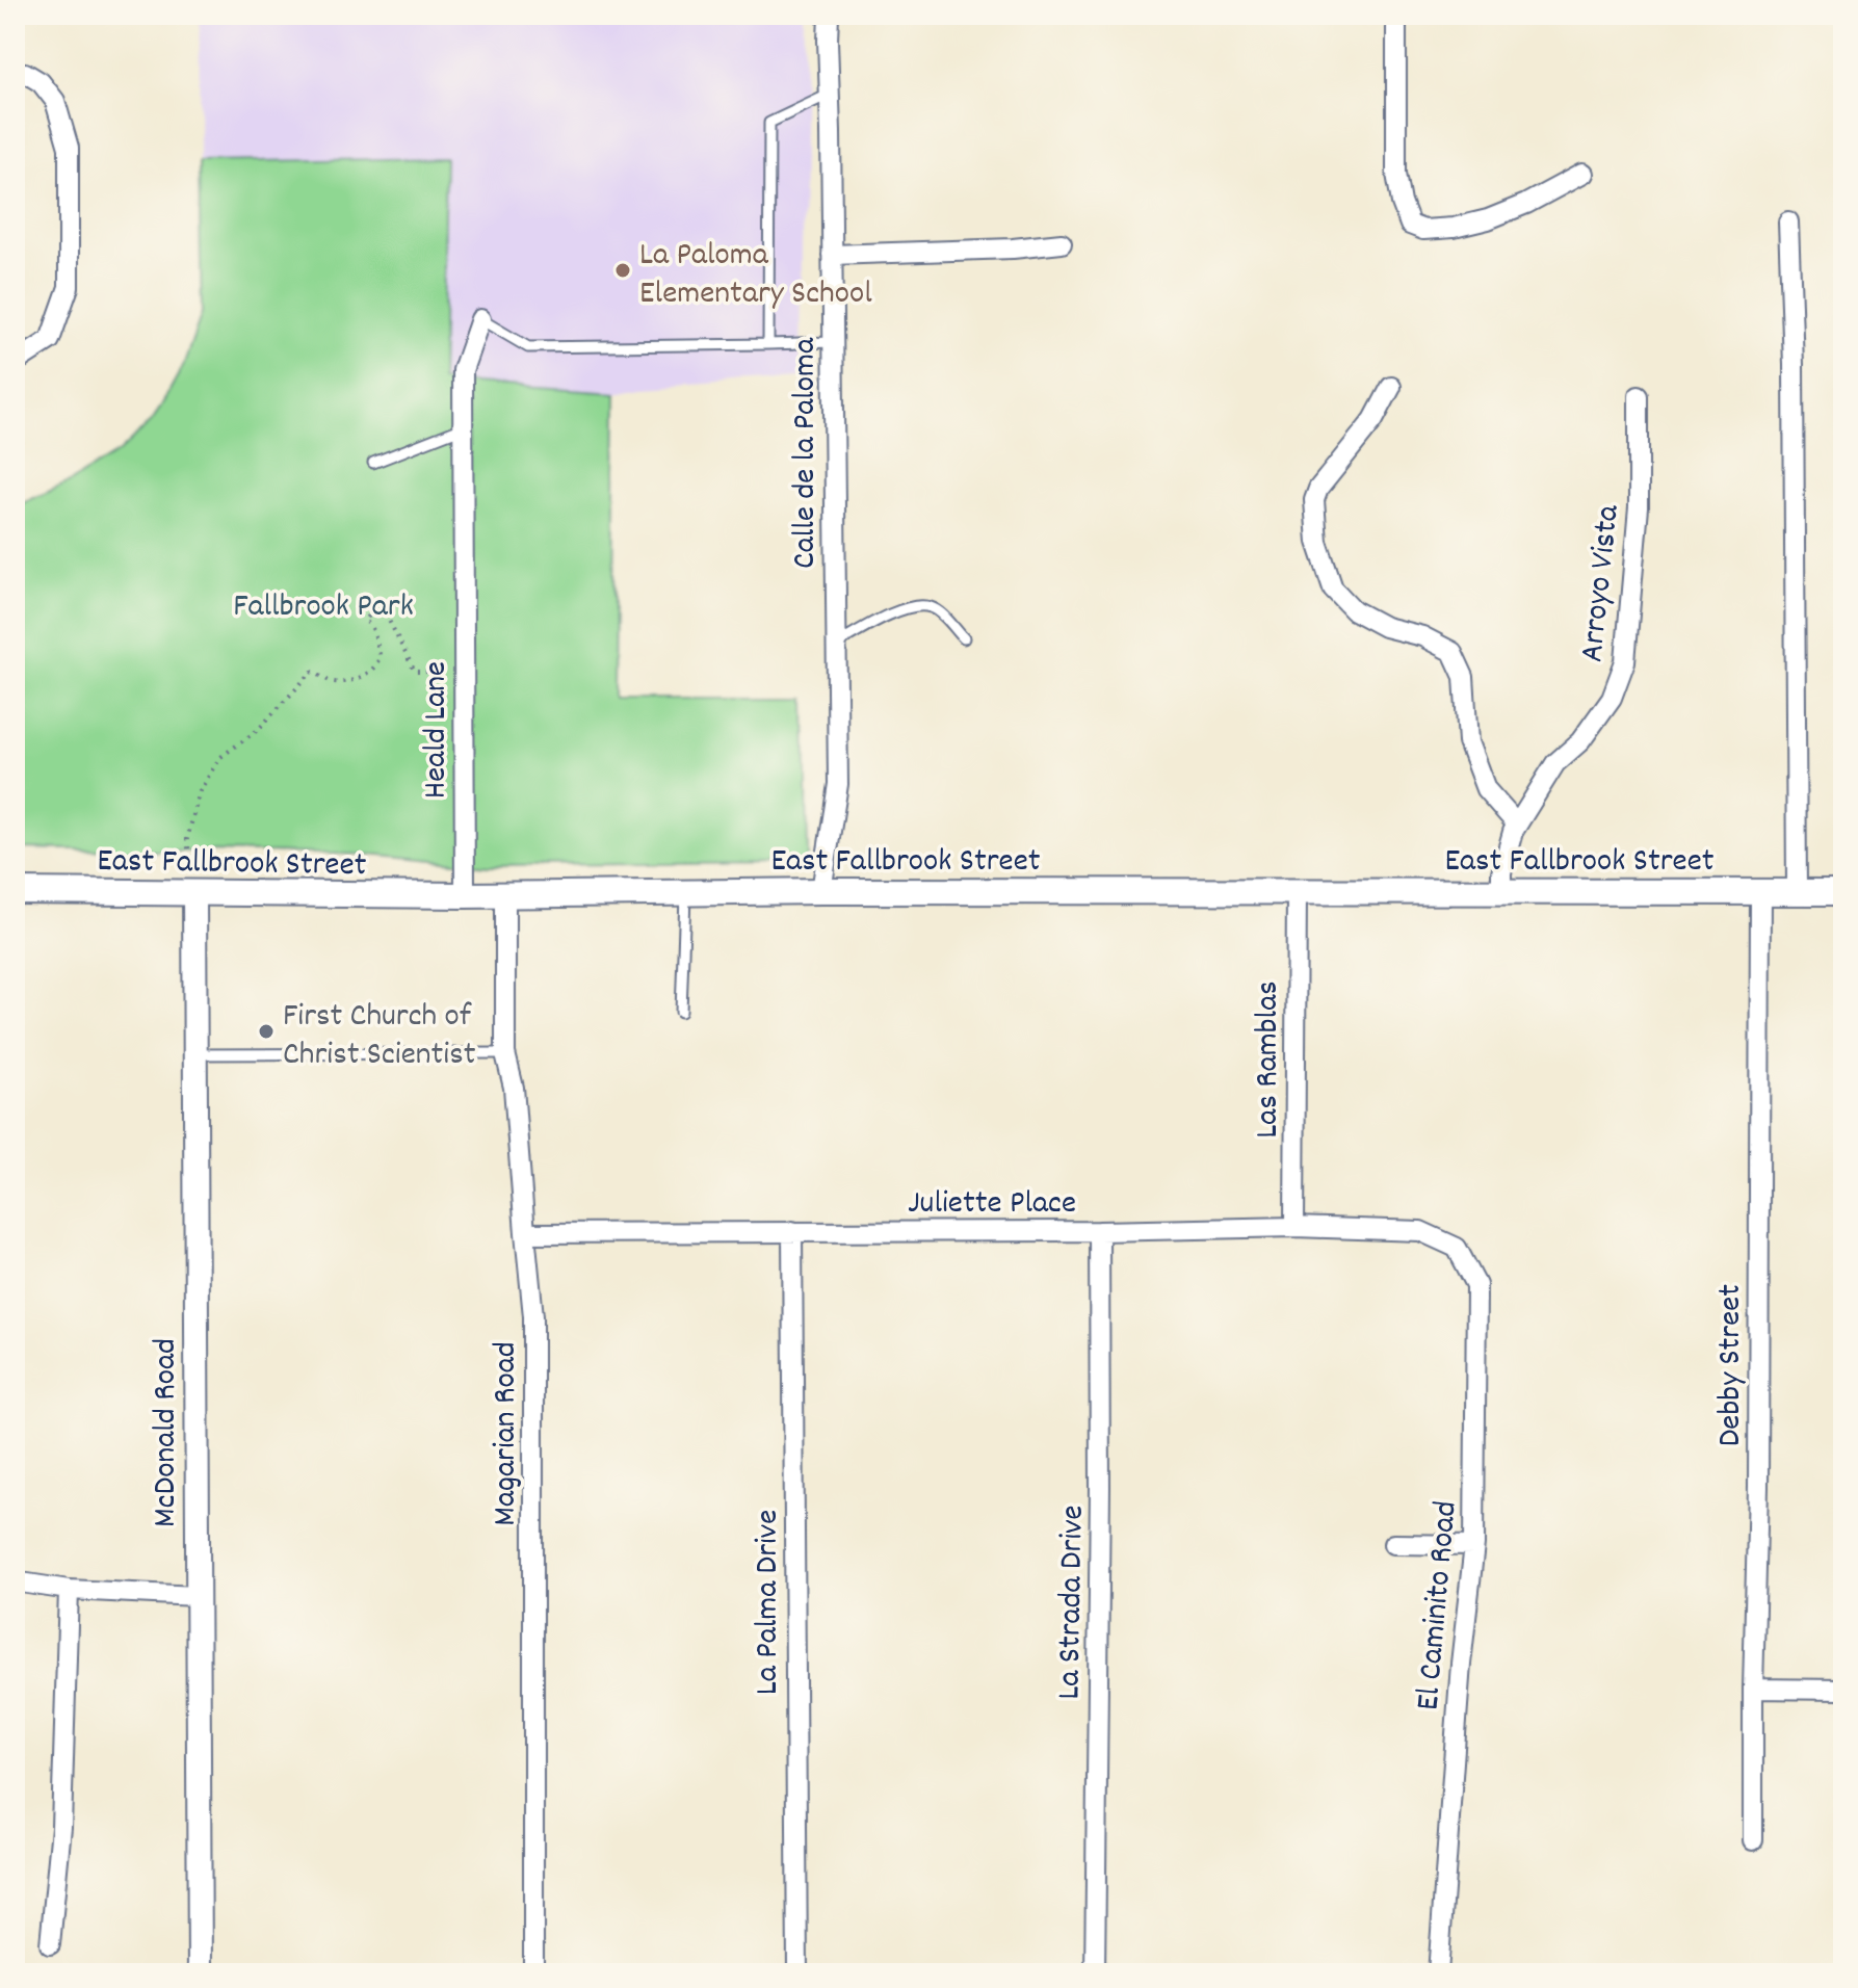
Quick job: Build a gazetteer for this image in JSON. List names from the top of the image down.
{
  "streets": {
    "main road": ["East Fallbrook Street"],
    "street": [
      "Calle de la Paloma",
      "Arroyo Vista",
      "Heald Lane",
      "Las Ramblas",
      "Juliette Place",
      "Debby Street",
      "McDonald Road",
      "Magarian Road",
      "La Palma Drive",
      "La Strada Drive",
      "El Caminito Road"
    ]
  },
  "crossings": [
    ["Calle de la Paloma", "East Fallbrook Street"],
    ["Arroyo Vista", "East Fallbrook Street"],
    ["Heald Lane", "East Fallbrook Street"],
    ["East Fallbrook Street", "Las Ramblas"],
    ["East Fallbrook Street", "Debby Street"],
    ["East Fallbrook Street", "McDonald Road"],
    ["East Fallbrook Street", "Magarian Road"],
    ["Las Ramblas", "Juliette Place"],
    ["Juliette Place", "Magarian Road"],
    ["Juliette Place", "La Palma Drive"],
    ["Juliette Place", "La Strada Drive"],
    ["Juliette Place", "El Caminito Road"]
  ],
  "parks": ["Fallbrook Park"],
  "places": ["La Paloma Elementary School", "First Church of Christ Scientist"]
}
